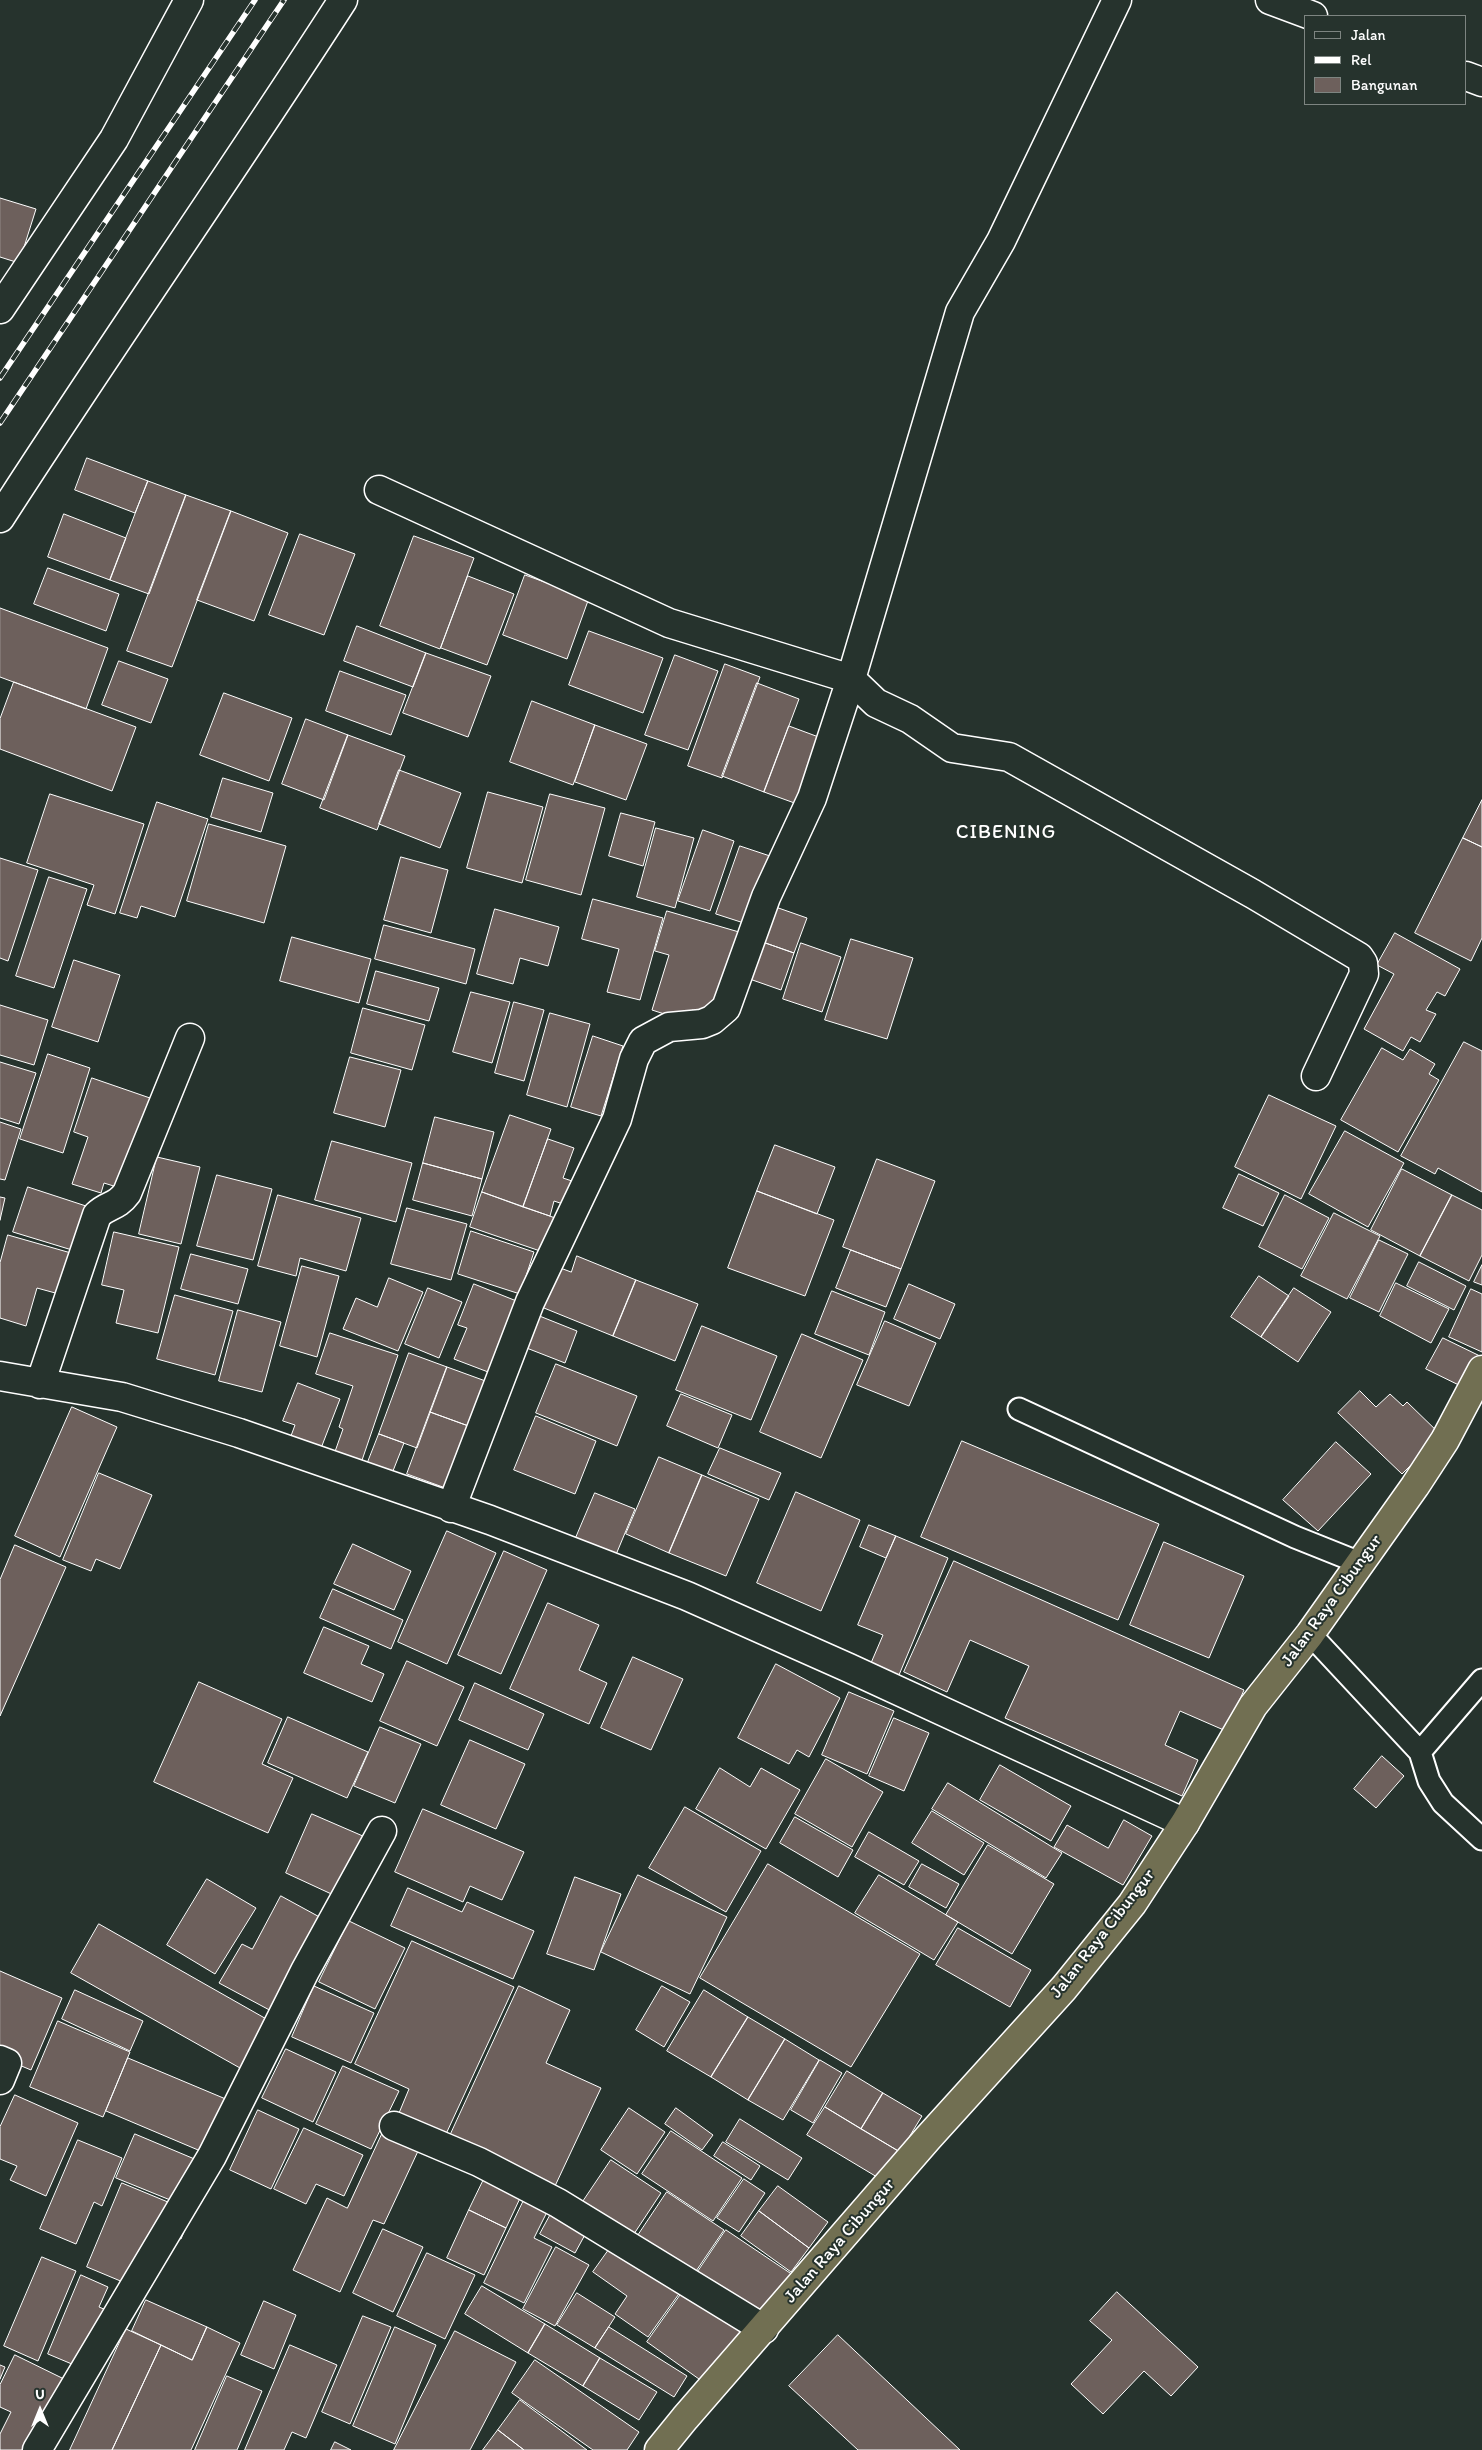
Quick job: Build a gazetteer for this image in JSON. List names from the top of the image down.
{
  "streets": {
    "highway": ["Jalan Raya Cibungur"]
  },
  "districts": ["CIBENING"],
  "legend": ["Jalan", "Rel", "Bangunan"],
  "north": "top"
}
